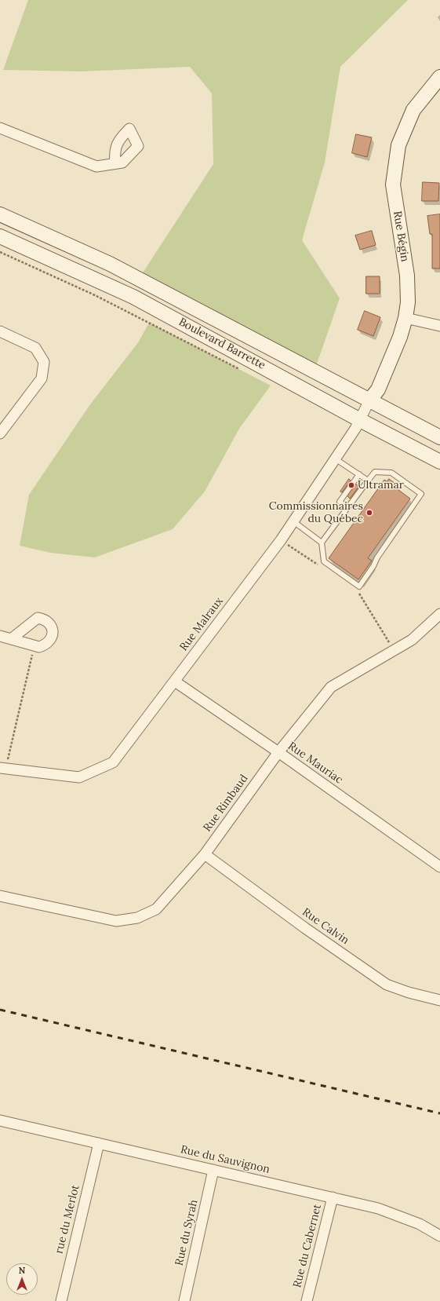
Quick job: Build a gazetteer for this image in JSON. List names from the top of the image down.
{
  "streets": {
    "main road": ["Rue Bégin", "Boulevard Barrette"],
    "street": [
      "Rue Malraux",
      "Rue Mauriac",
      "Rue Rimbaud",
      "Rue Calvin",
      "Rue du Sauvignon",
      "rue du Merlot",
      "Rue du Syrah",
      "Rue du Cabernet"
    ]
  },
  "crossings": [
    ["Rue Bégin", "Boulevard Barrette"],
    ["Rue Bégin", "Rue Malraux"],
    ["Boulevard Barrette", "Rue Malraux"],
    ["Rue Malraux", "Rue Mauriac"],
    ["Rue Mauriac", "Rue Rimbaud"],
    ["Rue Rimbaud", "Rue Calvin"],
    ["Rue du Sauvignon", "rue du Merlot"],
    ["Rue du Sauvignon", "Rue du Syrah"],
    ["Rue du Sauvignon", "Rue du Cabernet"]
  ],
  "places": ["Ultramar", "Commissionnaires du Québec"],
  "north": "top"
}
